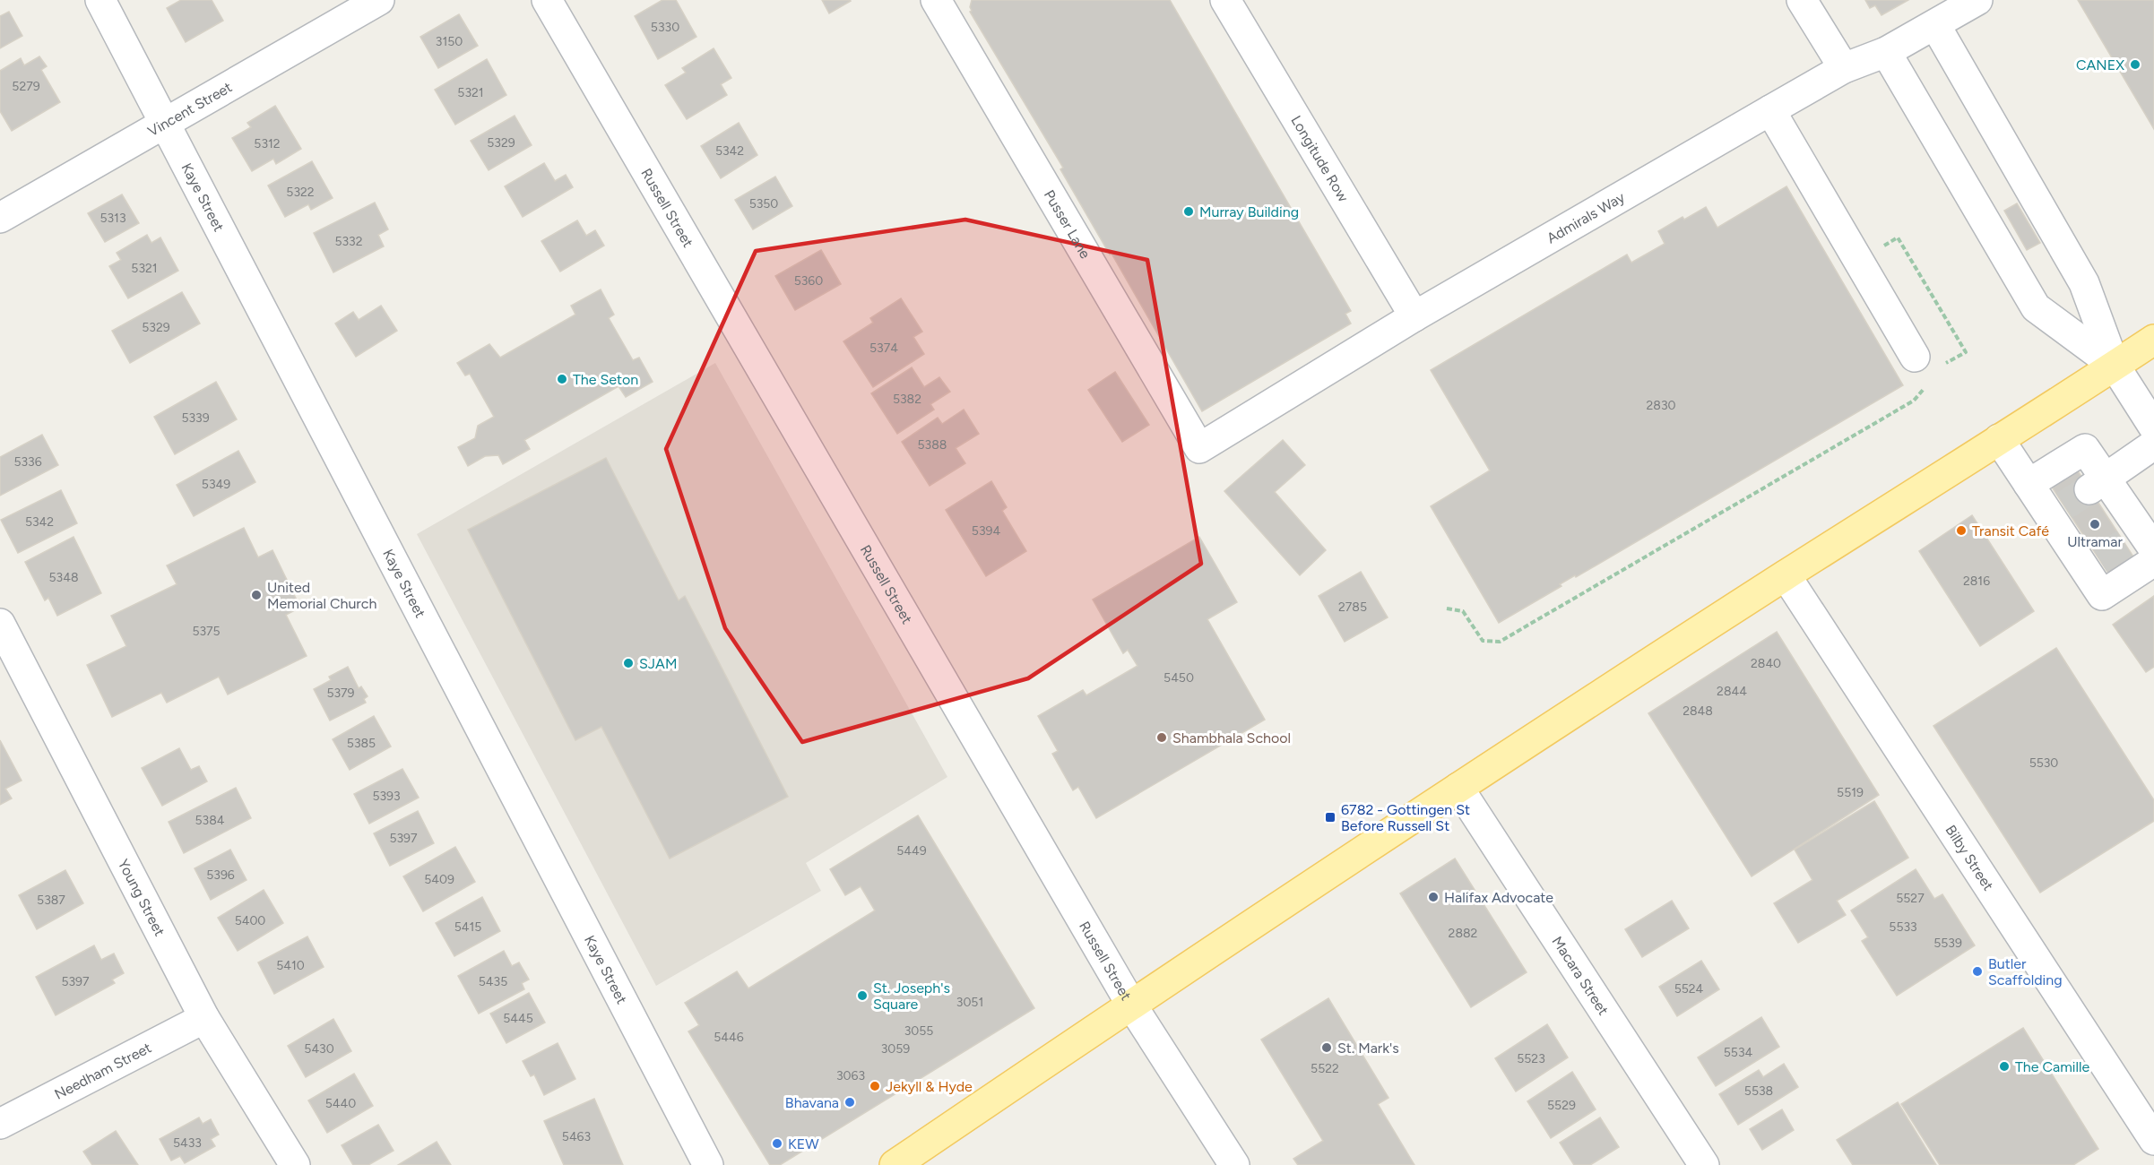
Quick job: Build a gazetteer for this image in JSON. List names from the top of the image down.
{
  "streets": {
    "street": [
      "Vincent Street",
      "Longitude Row",
      "Kaye Street",
      "Russell Street",
      "Admirals Way",
      "Pusser Lane",
      "Bilby Street",
      "Young Street",
      "Macara Street",
      "Needham Street"
    ]
  },
  "crossings": [
    ["Vincent Street", "Kaye Street"],
    ["Longitude Row", "Admirals Way"],
    ["Admirals Way", "Pusser Lane"],
    ["Young Street", "Needham Street"]
  ],
  "places": {
    "other": [
      "CANEX",
      "Murray Building",
      "The Seton",
      "Ultramar",
      "Transit Café",
      "United Memorial Church",
      "SJAM",
      "Shambhala School",
      "Halifax Advocate",
      "Butler Scaffolding",
      "St. Joseph's Square",
      "St. Mark's",
      "The Camille",
      "Jekyll & Hyde",
      "Bhavana",
      "KEW"
    ],
    "transit": ["6782 - Gottingen St Before Russell St"]
  },
  "house_numbers": [
    "5330",
    "3150",
    "5279",
    "5321",
    "5329",
    "5312",
    "5342",
    "5322",
    "5350",
    "5313",
    "5332",
    "5321",
    "5360",
    "5329",
    "5374",
    "5382",
    "2830",
    "5339",
    "5388",
    "5336",
    "5349",
    "5342",
    "5394",
    "5348",
    "2816",
    "2785",
    "5375",
    "2840",
    "5450",
    "2844",
    "5379",
    "2848",
    "5385",
    "5530",
    "5519",
    "5393",
    "5384",
    "5397",
    "5449",
    "5396",
    "5409",
    "5527",
    "5387",
    "5400",
    "5415",
    "5533",
    "2882",
    "5539",
    "5410",
    "5397",
    "5435",
    "5524",
    "3051",
    "5445",
    "3055",
    "5446",
    "5430",
    "3059",
    "5534",
    "5523",
    "5522",
    "3063",
    "5538",
    "5440",
    "5529",
    "5463",
    "5433"
  ]
}
